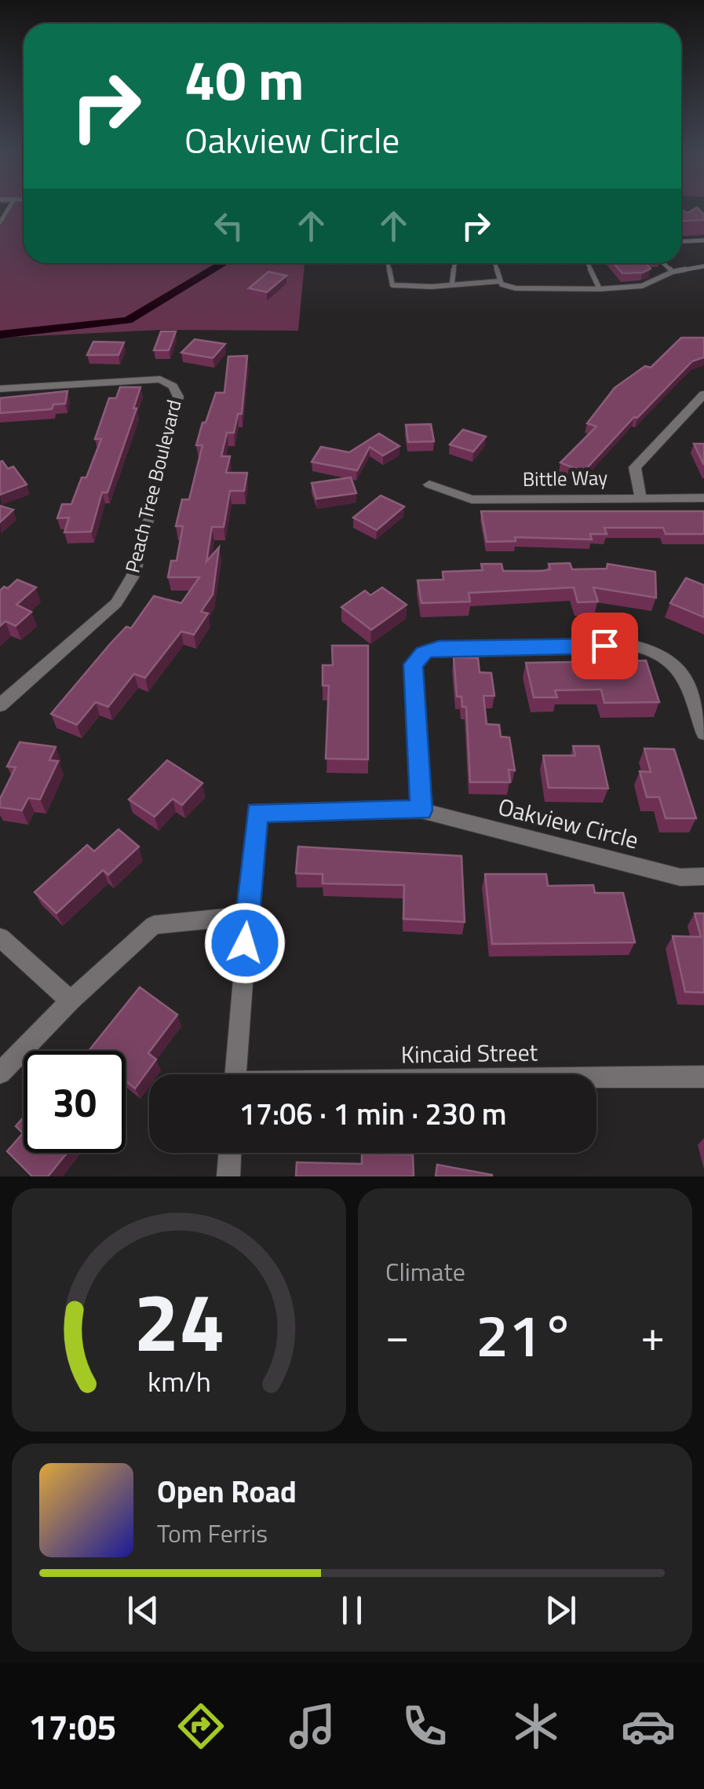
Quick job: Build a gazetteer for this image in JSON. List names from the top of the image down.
{
  "streets": {
    "street": [
      "Bittle Way",
      "Peach Tree Boulevard",
      "Oakview Circle",
      "Kincaid Street"
    ]
  },
  "page": {
    "turn": ["40 m", "Oakview Circle"],
    "limit": "30",
    "trip": "17:06 · 1 min · 230 m",
    "tile": "Climate",
    "heat": ["−", "21°", "+"],
    "song": ["Open Road", "Tom Ferris"],
    "tabs": "17:05",
    "gauge": ["24", "km/h"]
  }
}
